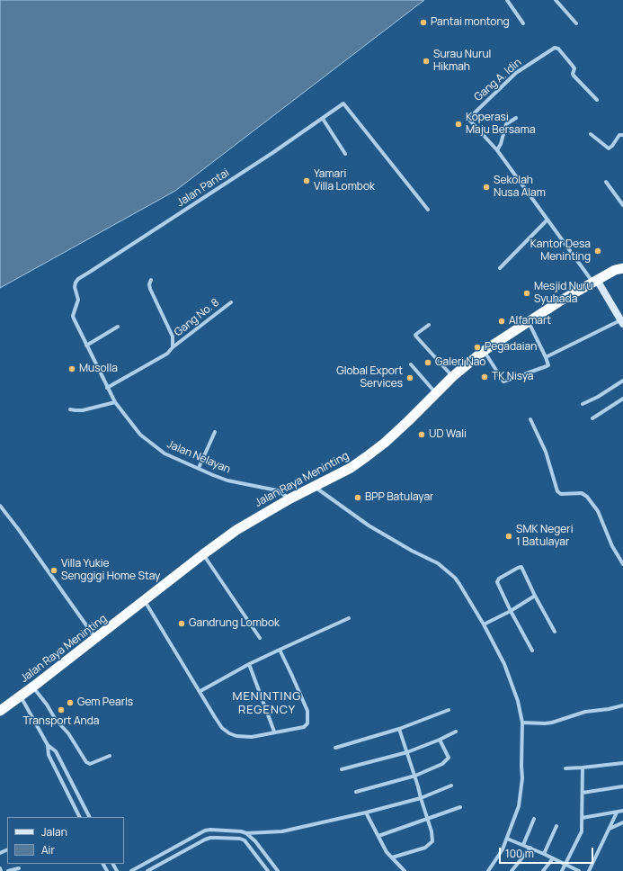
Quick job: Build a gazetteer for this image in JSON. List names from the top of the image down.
{
  "streets": {
    "highway": ["Jalan Raya Meninting"],
    "street": [
      "Gang A. Idin",
      "Jalan Pantai",
      "Gang No. 8",
      "Jalan Nelayan"
    ]
  },
  "crossings": [
    ["Jalan Pantai", "Jalan Nelayan"],
    ["Gang No. 8", "Jalan Nelayan"],
    ["Jalan Nelayan", "Jalan Raya Meninting"]
  ],
  "districts": ["MENINTING REGENCY"],
  "places": [
    "Pantai montong",
    "Surau Nurul Hikmah",
    "Koperasi Maju Bersama",
    "Yamari Villa Lombok",
    "Sekolah Nusa Alam",
    "Kantor Desa Meninting",
    "Mesjid Nuru Syuhada",
    "Alfamart",
    "Pegadaian",
    "Galeri Nao",
    "Musolla",
    "TK Nisya",
    "Global Export Services",
    "UD Wali",
    "BPP Batulayar",
    "SMK Negeri 1 Batulayar",
    "Villa Yukie Senggigi Home Stay",
    "Gandrung Lombok",
    "Gem Pearls",
    "Transport Anda"
  ],
  "legend": ["Jalan", "Air"],
  "scale_bar": "100 m"
}
